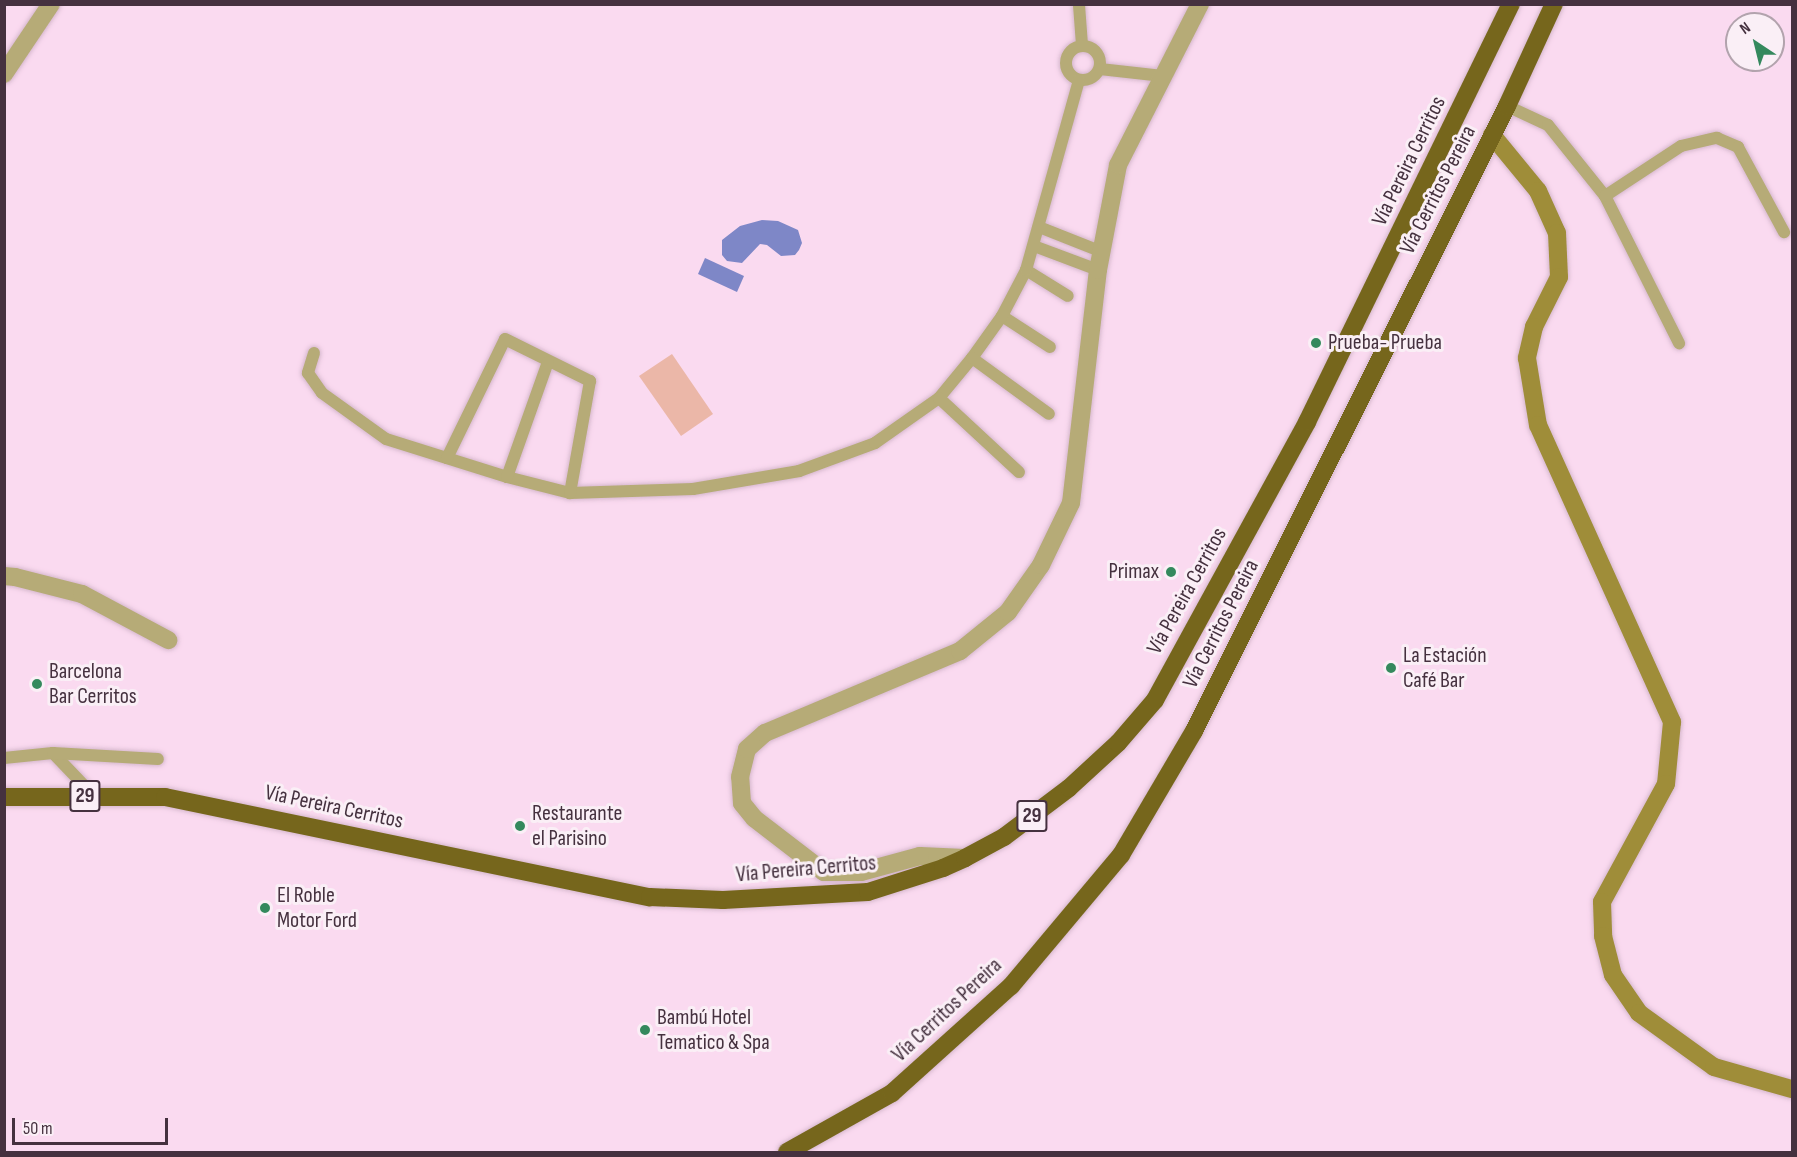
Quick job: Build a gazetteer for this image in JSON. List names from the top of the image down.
{
  "streets": {
    "highway": ["Vía Pereira Cerritos", "Vía Cerritos Pereira", "29"]
  },
  "crossings": [
    ["Vía Pereira Cerritos", "29"]
  ],
  "places": [
    "Prueba- Prueba",
    "Primax",
    "La Estación Café Bar",
    "Barcelona Bar Cerritos",
    "Restaurante el Parisino",
    "El Roble Motor Ford",
    "Bambú Hotel Tematico & Spa"
  ],
  "scale_bar": "50 m",
  "north": "top left"
}
